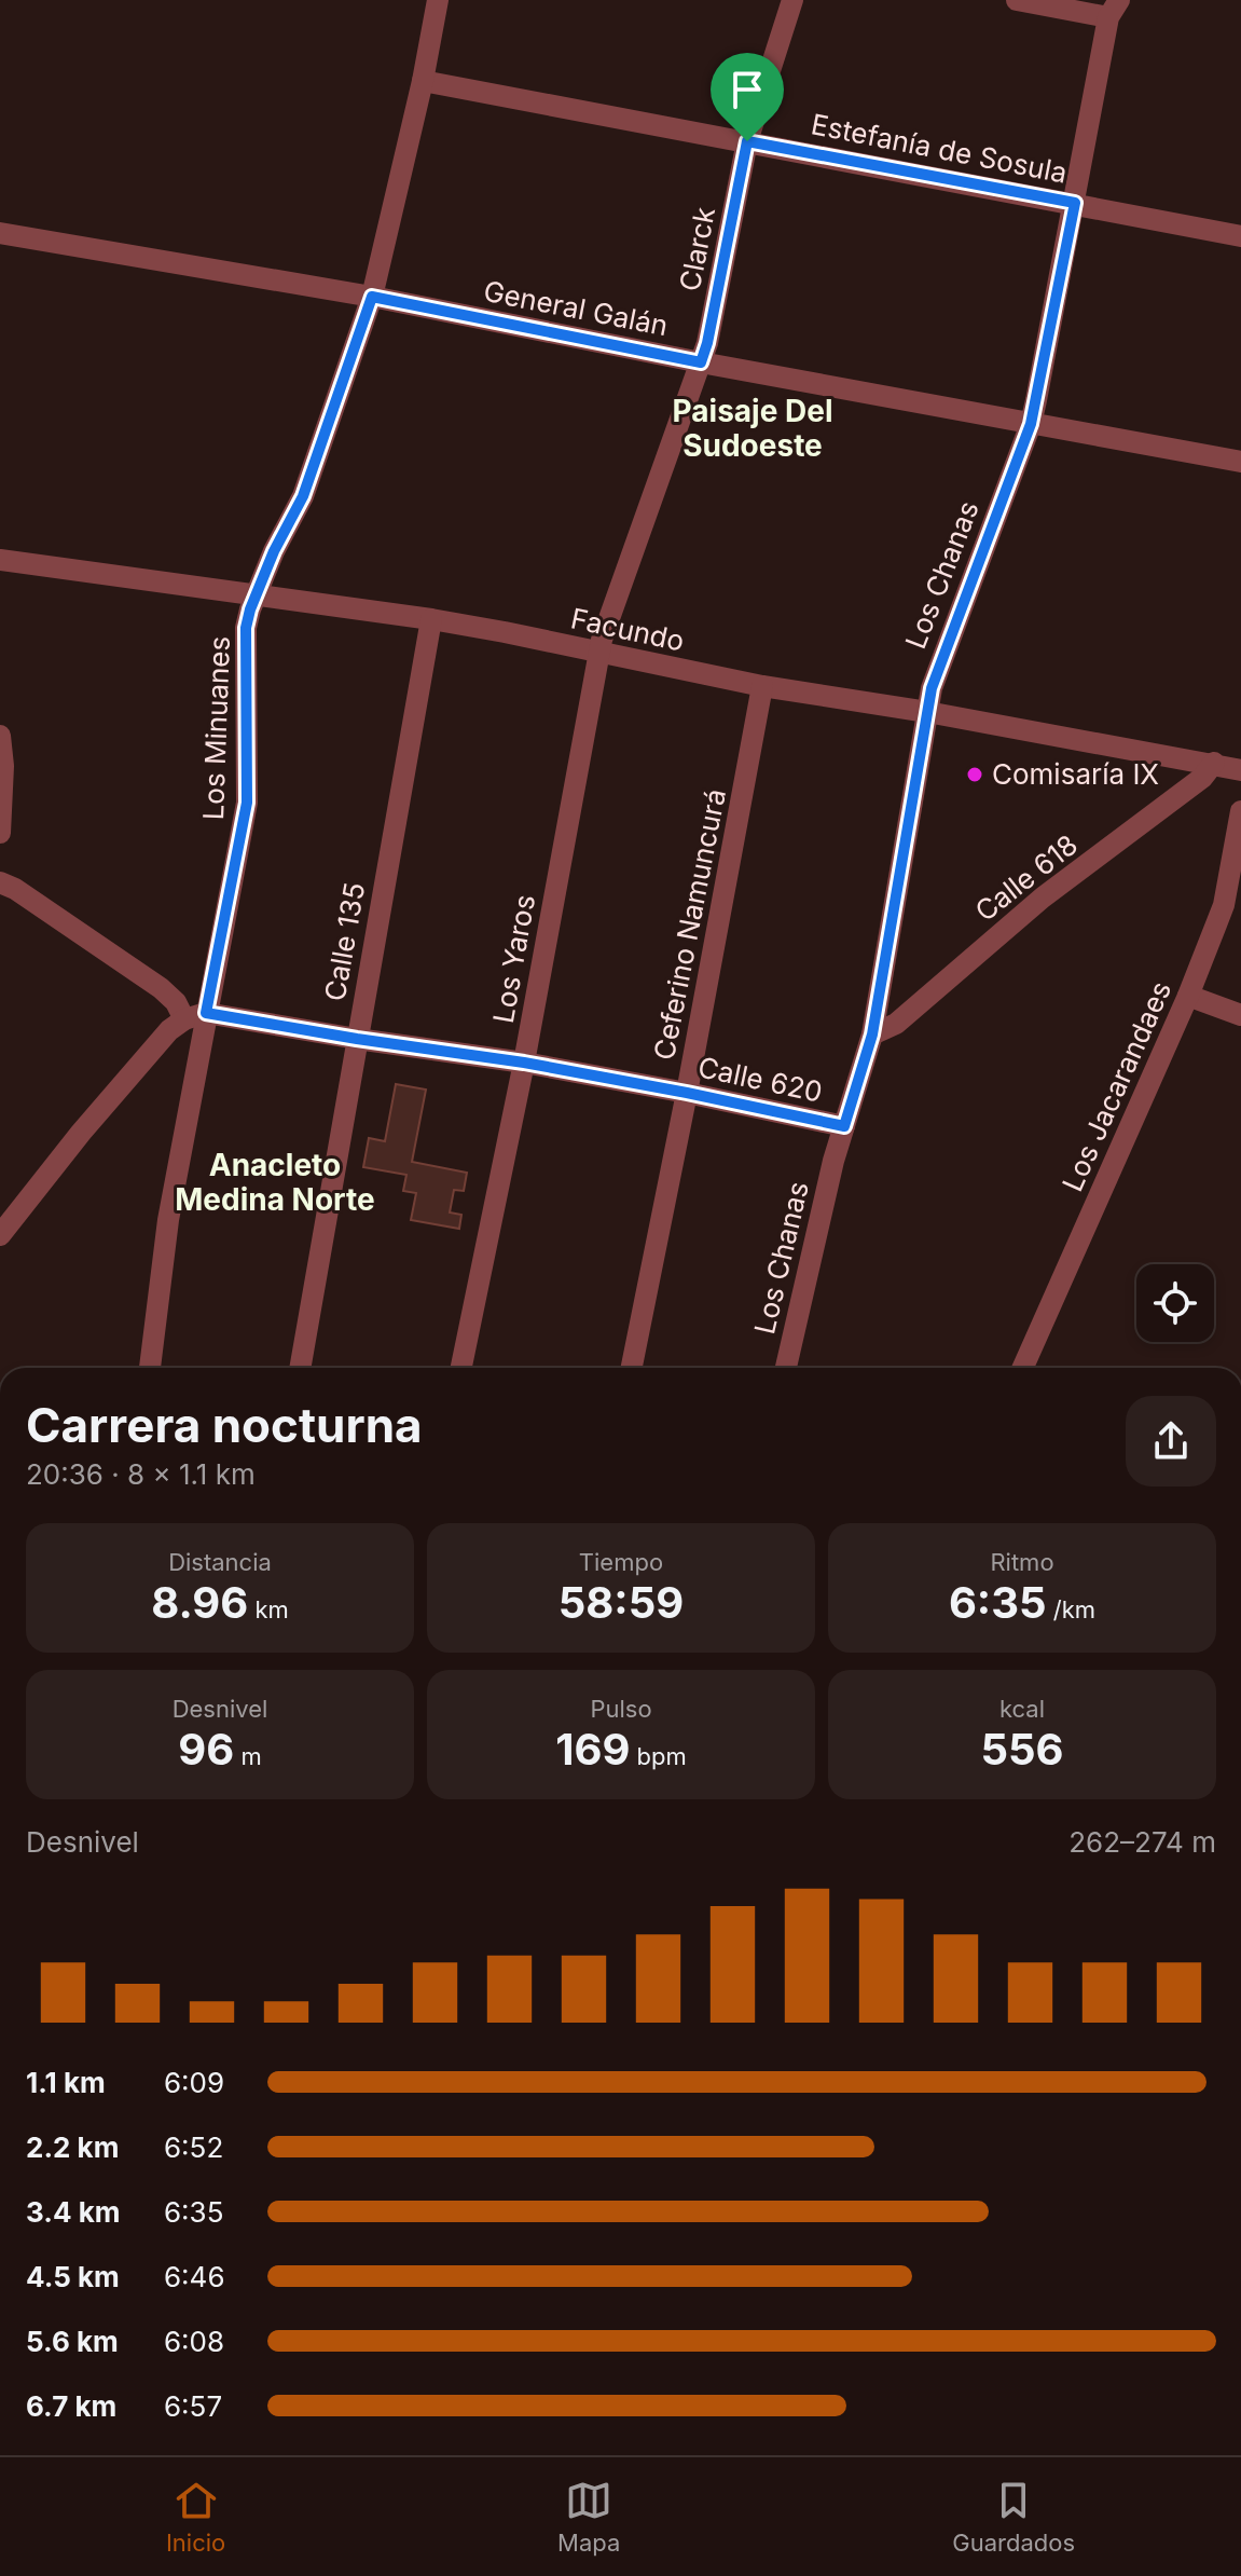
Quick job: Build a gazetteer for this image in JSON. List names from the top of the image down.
{
  "streets": {
    "street": [
      "Estefanía de Sosula",
      "Clarck",
      "General Galán",
      "Los Chanas",
      "Facundo",
      "Los Minuanes",
      "Calle 618",
      "Ceferino Namuncurá",
      "Calle 135",
      "Los Yaros",
      "Calle 620",
      "Los Jacarandaes"
    ]
  },
  "crossings": [
    ["Estefanía de Sosula", "Clarck"],
    ["Estefanía de Sosula", "Los Chanas"],
    ["Estefanía de Sosula", "Los Minuanes"],
    ["Clarck", "General Galán"],
    ["Clarck", "Facundo"],
    ["Clarck", "Los Yaros"],
    ["General Galán", "Los Chanas"],
    ["General Galán", "Los Minuanes"],
    ["Los Chanas", "Facundo"],
    ["Los Chanas", "Calle 618"],
    ["Los Chanas", "Calle 620"],
    ["Facundo", "Los Minuanes"],
    ["Facundo", "Calle 618"],
    ["Facundo", "Ceferino Namuncurá"],
    ["Facundo", "Calle 135"],
    ["Facundo", "Los Yaros"],
    ["Los Minuanes", "Calle 620"],
    ["Ceferino Namuncurá", "Calle 620"],
    ["Calle 135", "Calle 620"],
    ["Los Yaros", "Calle 620"]
  ],
  "districts": ["Paisaje Del Sudoeste", "Anacleto Medina Norte"],
  "places": ["Comisaría IX"],
  "page": {
    "heading": ["Carrera nocturna", "20:36 · 8 × 1.1 km"],
    "stats": [
      ["Distancia", "8.96 km"],
      ["Tiempo", "58:59"],
      ["Ritmo", "6:35 /km"],
      ["Desnivel", "96 m"],
      ["Pulso", "169 bpm"],
      ["kcal", "556"]
    ],
    "chart": ["Desnivel", "262–274 m"],
    "list": [
      {
        "name": "1.1 km",
        "note": "6:09"
      },
      {
        "name": "2.2 km",
        "note": "6:52"
      },
      {
        "name": "3.4 km",
        "note": "6:35"
      },
      {
        "name": "4.5 km",
        "note": "6:46"
      },
      {
        "name": "5.6 km",
        "note": "6:08"
      },
      {
        "name": "6.7 km",
        "note": "6:57"
      }
    ],
    "tabs": ["Inicio", "Mapa", "Guardados"]
  }
}
